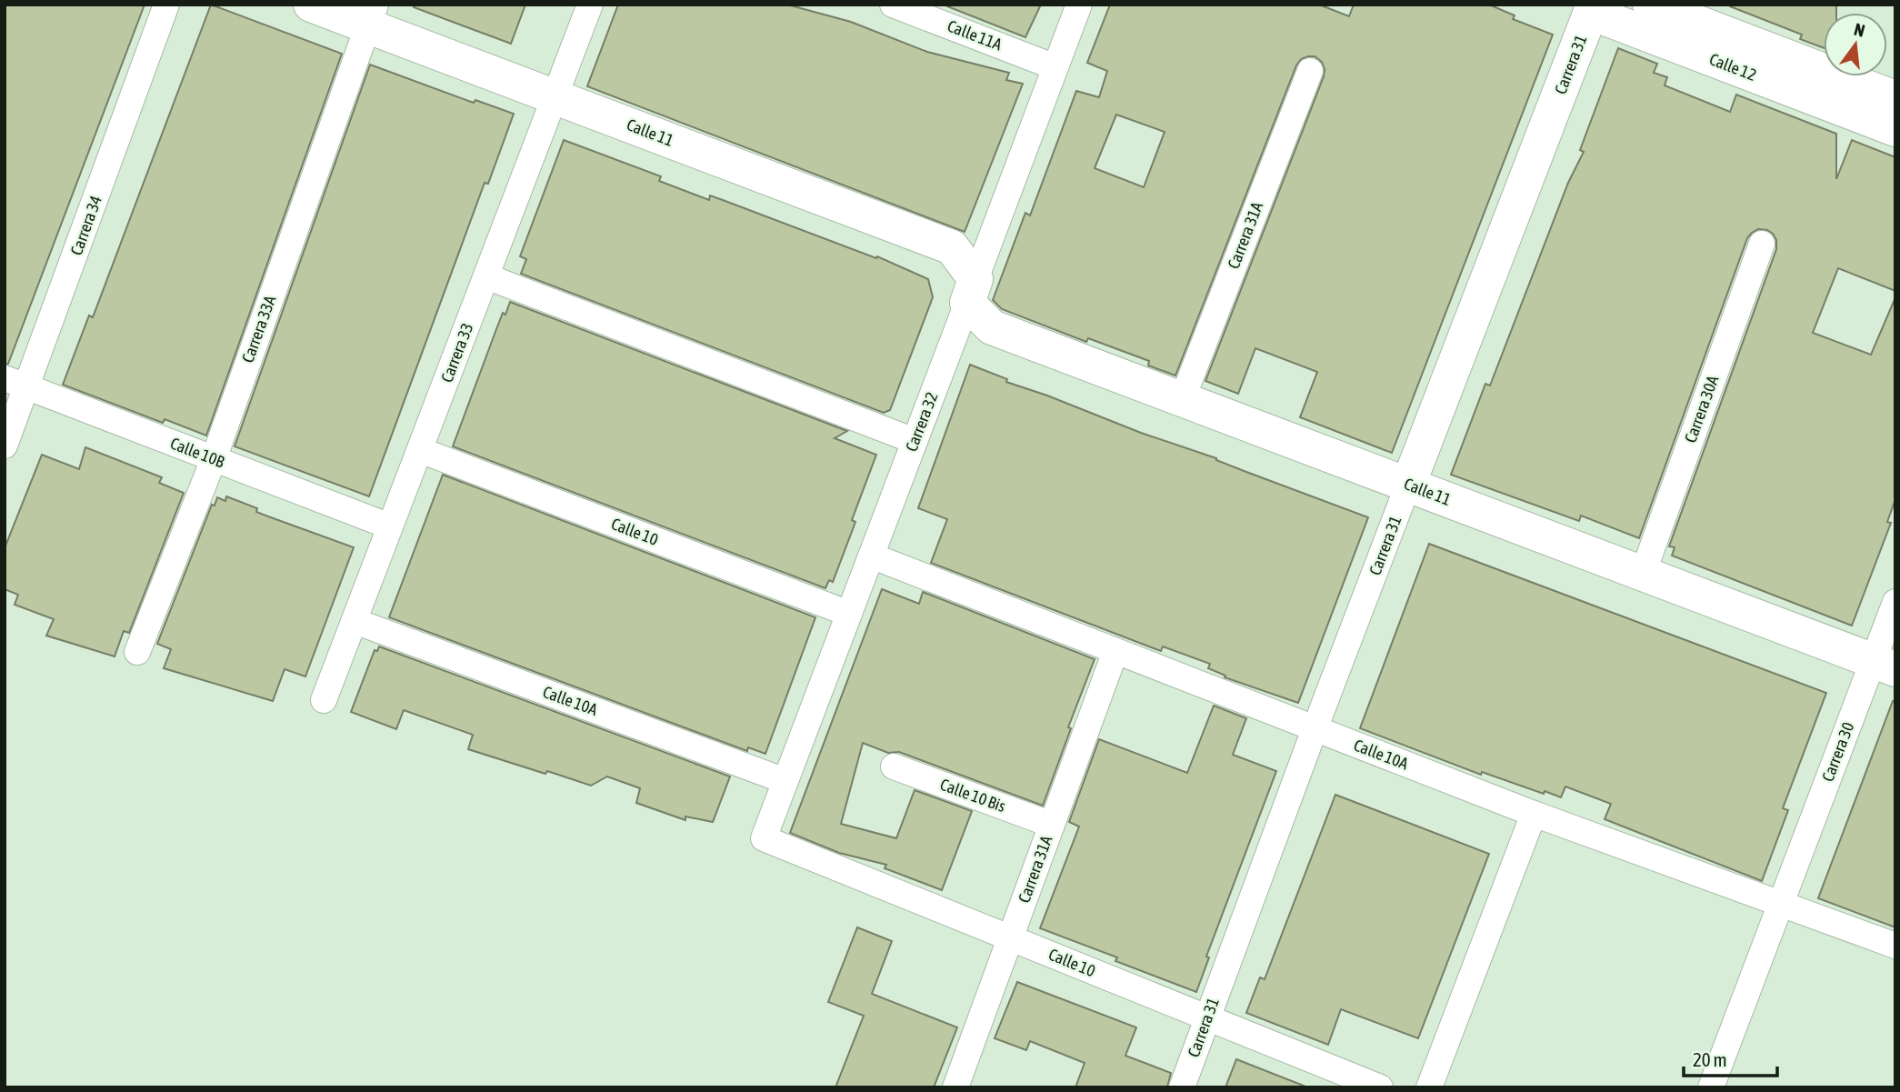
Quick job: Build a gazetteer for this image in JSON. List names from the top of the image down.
{
  "streets": {
    "street": [
      "Calle 11A",
      "Carrera 31",
      "Calle 12",
      "Calle 11",
      "Carrera 34",
      "Carrera 31A",
      "Carrera 33A",
      "Carrera 33",
      "Carrera 30A",
      "Carrera 32",
      "Calle 10B",
      "Calle 10",
      "Calle 10A",
      "Carrera 30",
      "Calle 10 Bis"
    ]
  },
  "crossings": [
    ["Calle 11A", "Carrera 32"],
    ["Carrera 31", "Calle 12"],
    ["Carrera 31", "Calle 11"],
    ["Carrera 31", "Calle 10"],
    ["Carrera 31", "Calle 10A"],
    ["Calle 11", "Carrera 31A"],
    ["Calle 11", "Carrera 33A"],
    ["Calle 11", "Carrera 33"],
    ["Calle 11", "Carrera 30A"],
    ["Calle 11", "Carrera 32"],
    ["Calle 11", "Carrera 30"],
    ["Carrera 34", "Calle 10B"],
    ["Carrera 31A", "Calle 10"],
    ["Carrera 31A", "Calle 10A"],
    ["Carrera 31A", "Calle 10 Bis"],
    ["Carrera 33A", "Calle 10B"],
    ["Carrera 33", "Calle 10B"],
    ["Carrera 33", "Calle 10"],
    ["Carrera 33", "Calle 10A"],
    ["Carrera 32", "Calle 10"],
    ["Carrera 32", "Calle 10A"],
    ["Calle 10A", "Carrera 30"]
  ],
  "scale_bar": "20 m",
  "north": "top"
}
